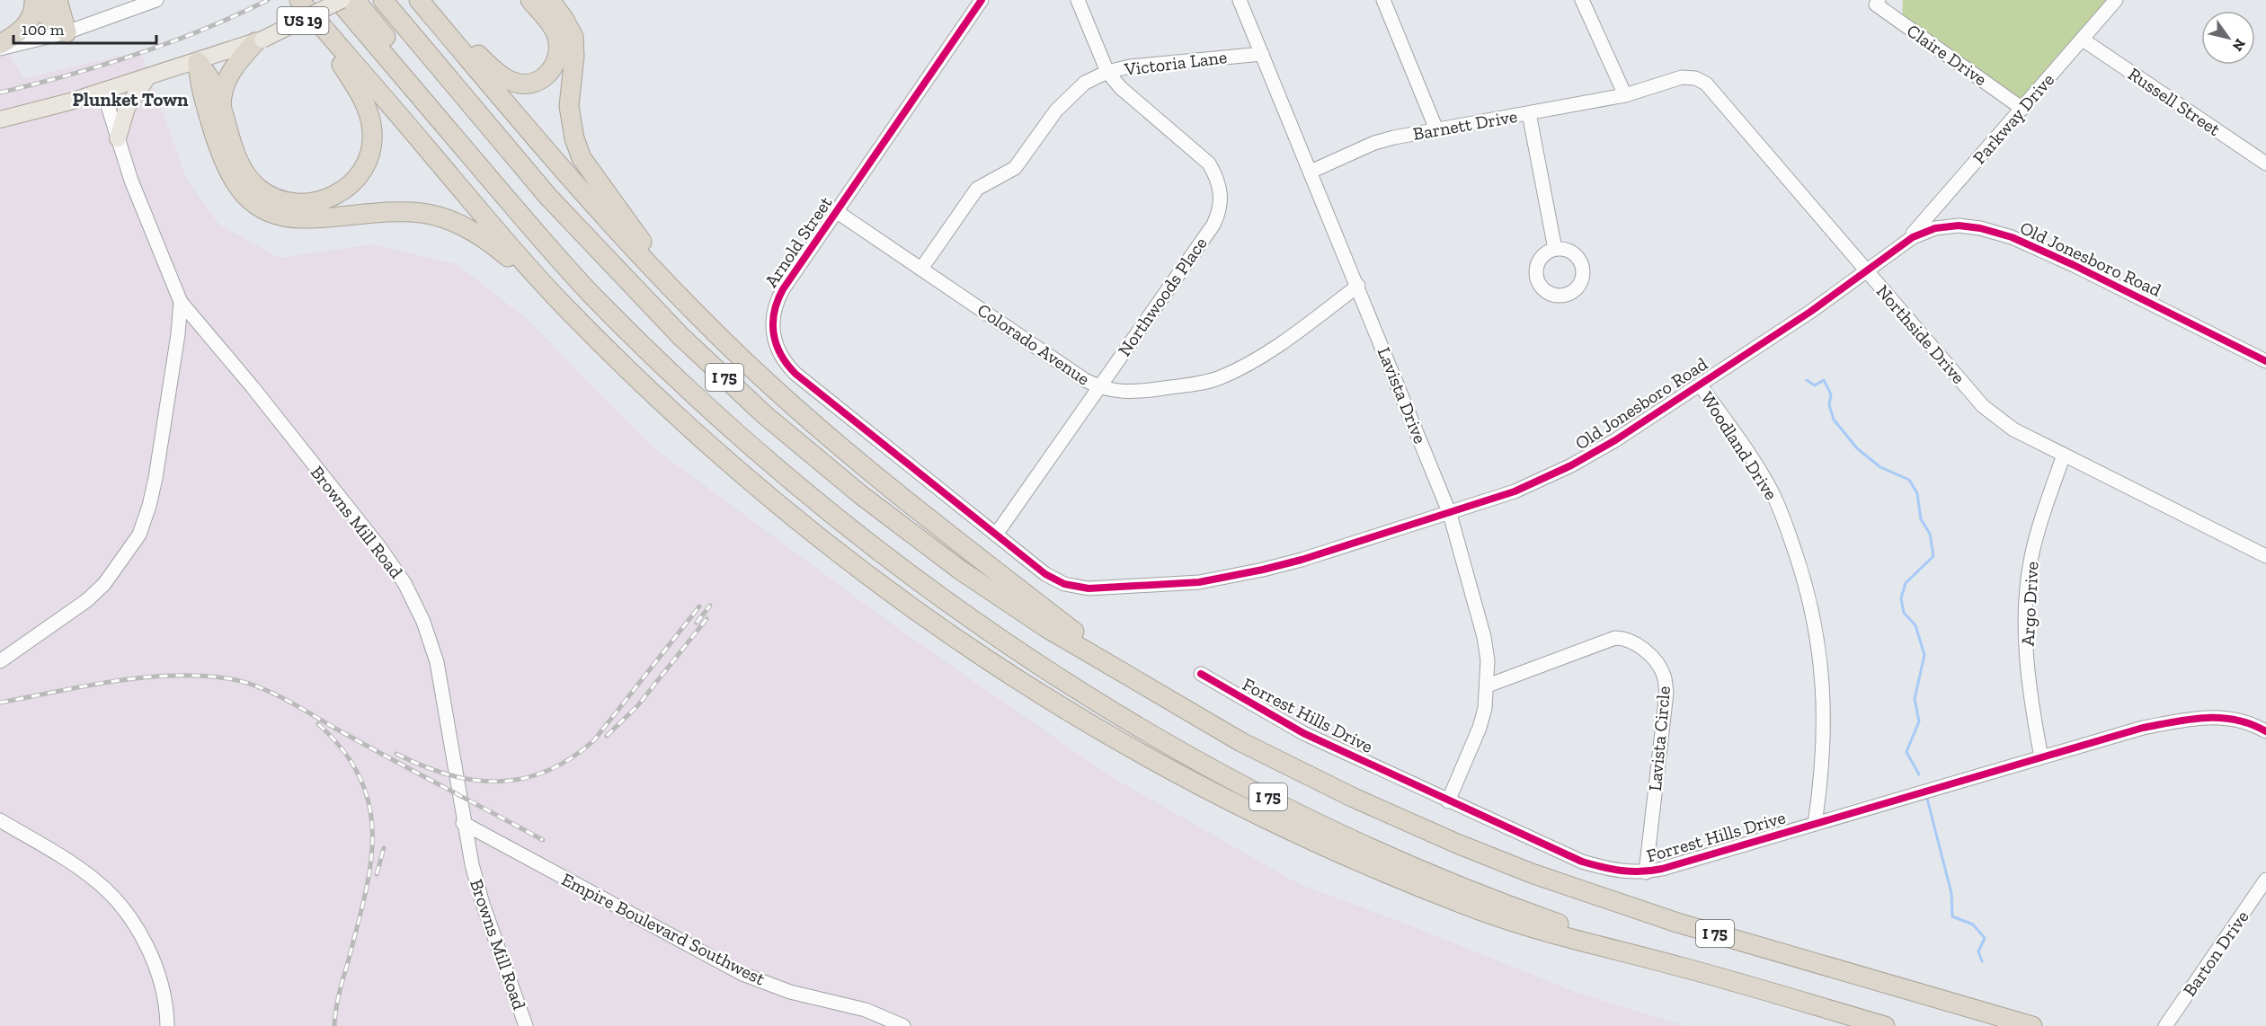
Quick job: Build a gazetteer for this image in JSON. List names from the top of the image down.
{
  "streets": {
    "highway": ["I 75"],
    "main road": ["US 19"],
    "street": [
      "Claire Drive",
      "Victoria Lane",
      "Russell Street",
      "Parkway Drive",
      "Barnett Drive",
      "Arnold Street",
      "Old Jonesboro Road",
      "Northwoods Place",
      "Northside Drive",
      "Colorado Avenue",
      "Lavista Drive",
      "Woodland Drive",
      "Browns Mill Road",
      "Argo Drive",
      "Forrest Hills Drive",
      "Lavista Circle",
      "Empire Boulevard Southwest",
      "Barton Drive"
    ]
  },
  "crossings": [
    ["US 19", "I 75"],
    ["US 19", "Browns Mill Road"],
    ["Claire Drive", "Parkway Drive"],
    ["Victoria Lane", "Northwoods Place"],
    ["Victoria Lane", "Colorado Avenue"],
    ["Victoria Lane", "Lavista Drive"],
    ["Russell Street", "Parkway Drive"],
    ["Parkway Drive", "Old Jonesboro Road"],
    ["Barnett Drive", "Northside Drive"],
    ["Barnett Drive", "Lavista Drive"],
    ["Arnold Street", "Old Jonesboro Road"],
    ["Arnold Street", "Northwoods Place"],
    ["Arnold Street", "Colorado Avenue"],
    ["Old Jonesboro Road", "Northwoods Place"],
    ["Old Jonesboro Road", "Northside Drive"],
    ["Old Jonesboro Road", "Lavista Drive"],
    ["Old Jonesboro Road", "Woodland Drive"],
    ["Northwoods Place", "Colorado Avenue"],
    ["Northside Drive", "Argo Drive"],
    ["Colorado Avenue", "Lavista Drive"],
    ["Lavista Drive", "Forrest Hills Drive"],
    ["Lavista Drive", "Lavista Circle"],
    ["Woodland Drive", "Forrest Hills Drive"],
    ["Browns Mill Road", "Empire Boulevard Southwest"],
    ["Argo Drive", "Forrest Hills Drive"],
    ["Forrest Hills Drive", "Lavista Circle"]
  ],
  "districts": ["Plunket Town"],
  "scale_bar": "100 m",
  "north": "bottom right"
}
